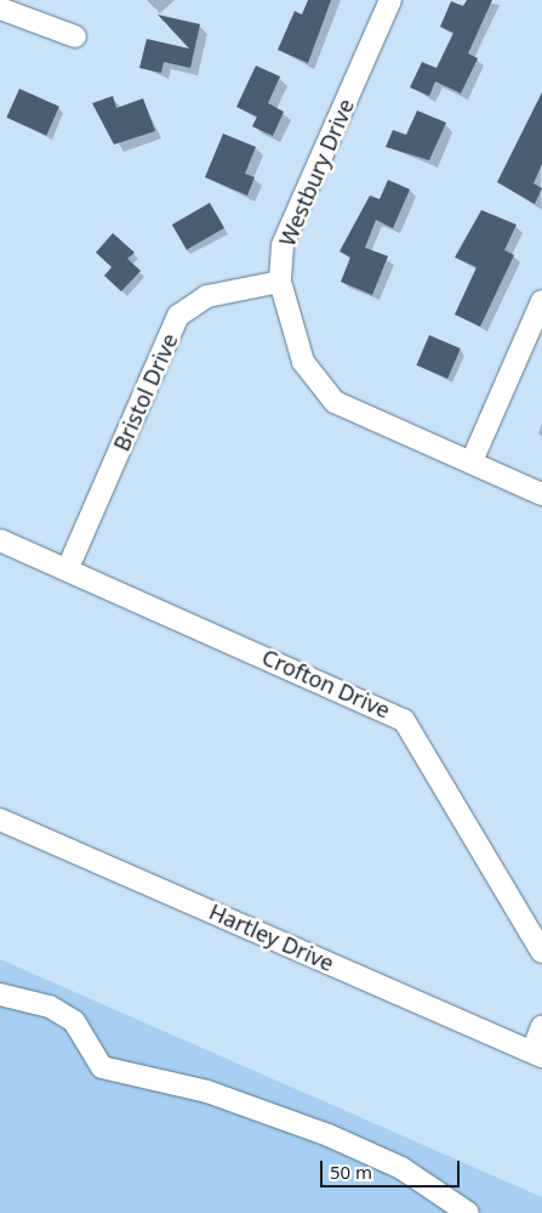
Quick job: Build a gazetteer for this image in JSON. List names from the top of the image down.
{
  "streets": {
    "street": [
      "Westbury Drive",
      "Bristol Drive",
      "Crofton Drive",
      "Hartley Drive"
    ]
  },
  "crossings": [
    ["Westbury Drive", "Bristol Drive"],
    ["Bristol Drive", "Crofton Drive"]
  ],
  "scale_bar": "50 m"
}
